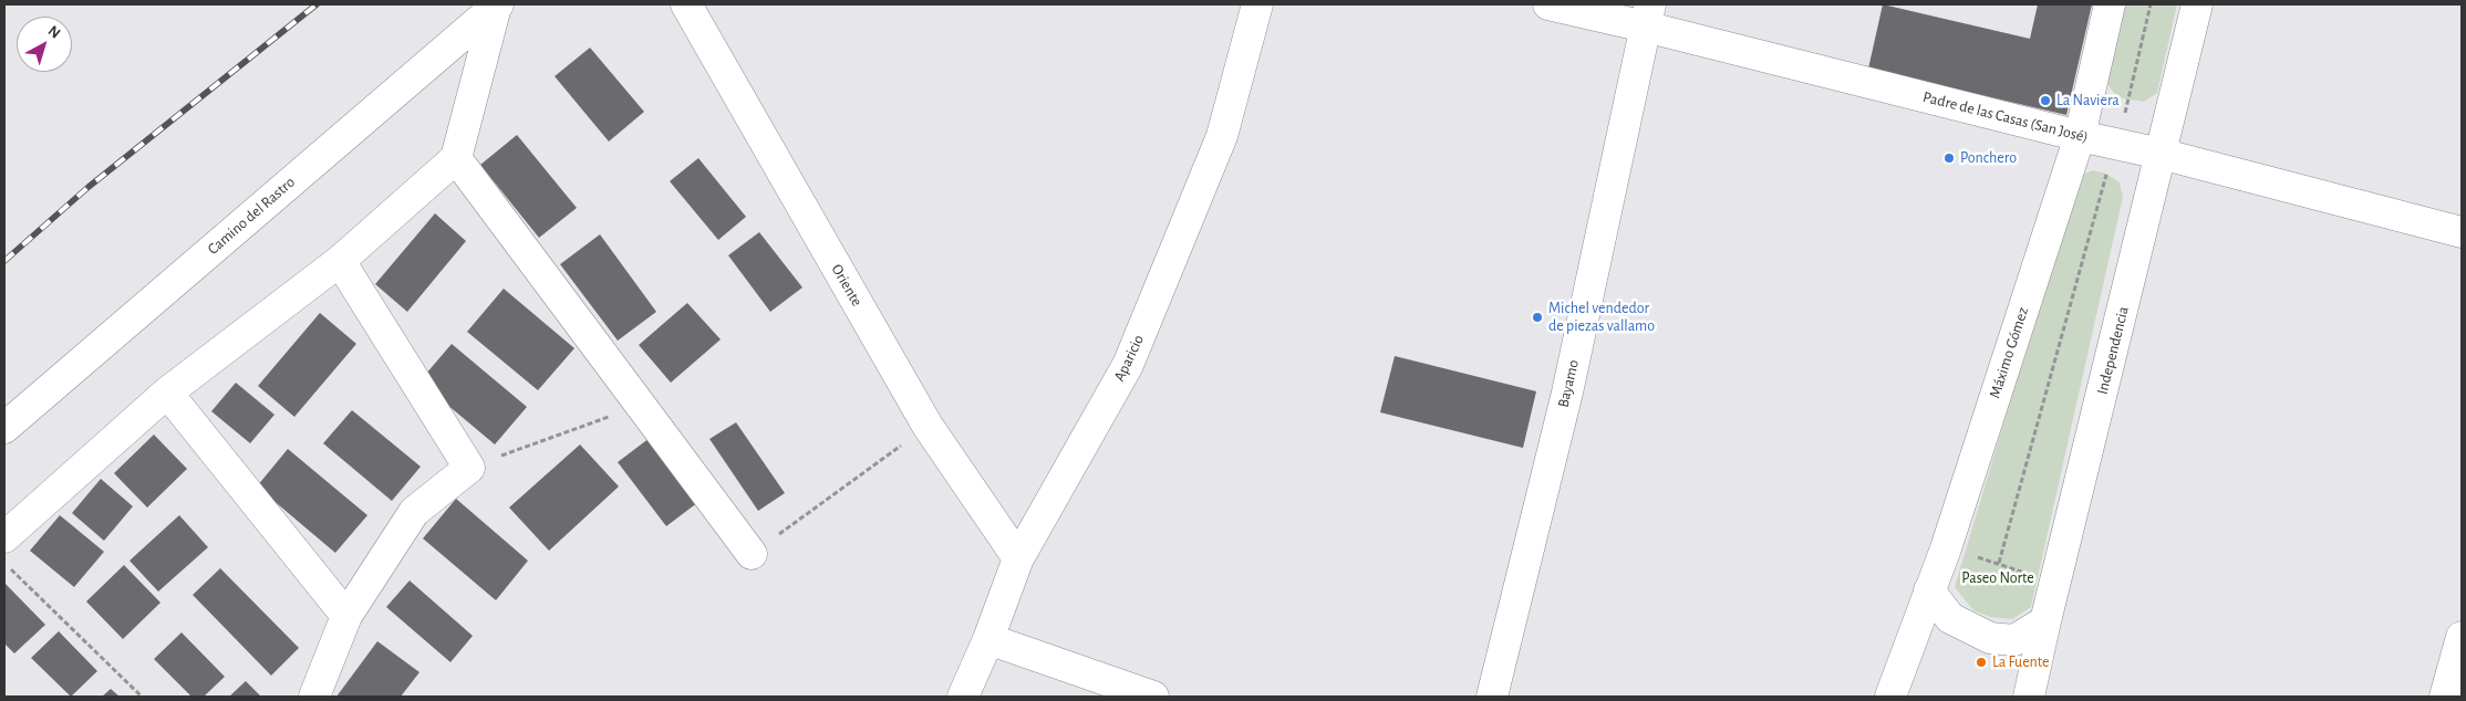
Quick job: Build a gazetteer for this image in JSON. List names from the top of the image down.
{
  "streets": {
    "street": [
      "Padre de las Casas (San José)",
      "Camino del Rastro",
      "Oriente",
      "Independencia",
      "Máximo Gómez",
      "Aparicio",
      "Bayamo"
    ]
  },
  "crossings": [
    ["Padre de las Casas (San José)", "Independencia"],
    ["Padre de las Casas (San José)", "Máximo Gómez"],
    ["Padre de las Casas (San José)", "Bayamo"],
    ["Oriente", "Aparicio"]
  ],
  "parks": ["Paseo Norte"],
  "places": [
    "La Naviera",
    "Ponchero",
    "Michel vendedor de piezas vallamo",
    "La Fuente"
  ],
  "north": "top right"
}
